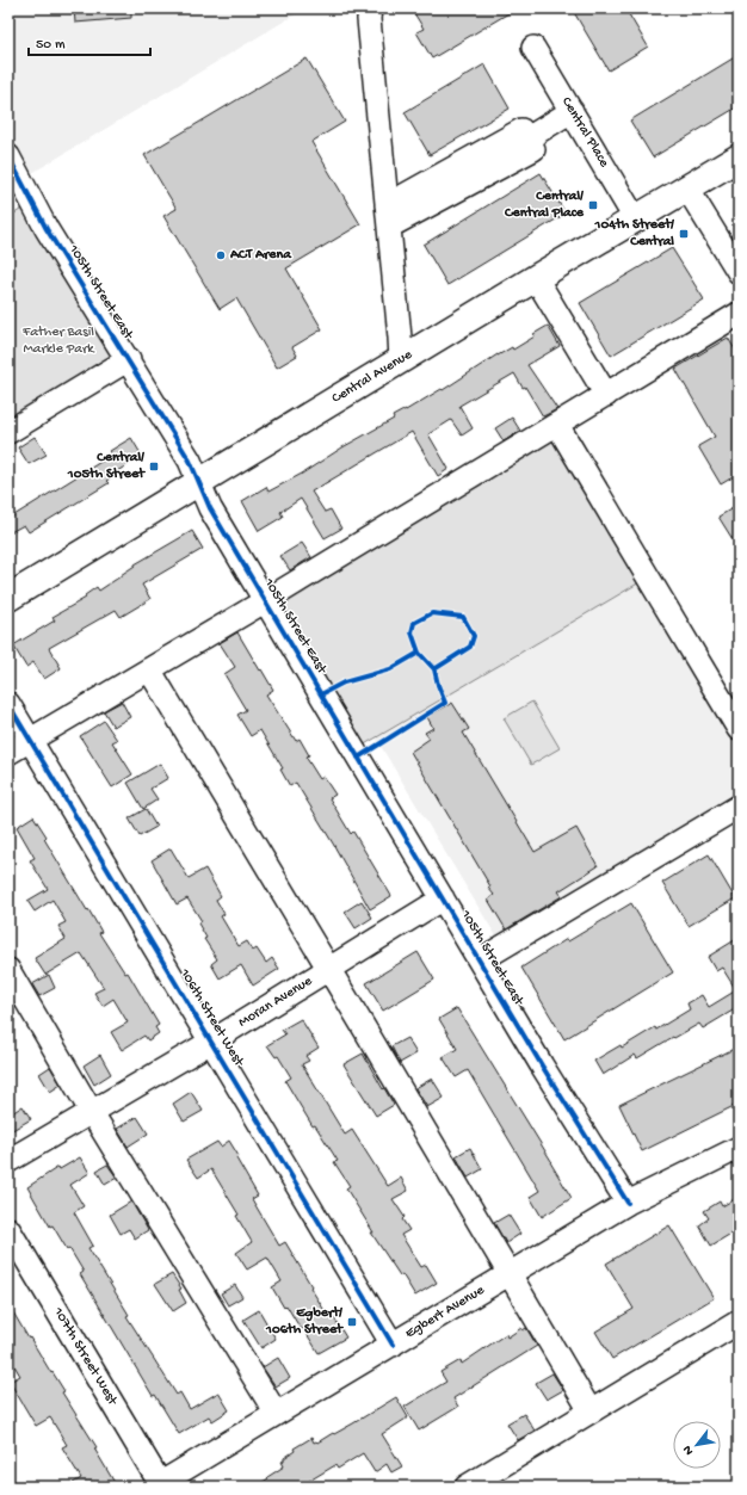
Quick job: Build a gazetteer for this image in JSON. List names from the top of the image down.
{
  "streets": {
    "main road": ["Central Avenue"],
    "street": [
      "Central Place",
      "105th Street East",
      "Moran Avenue",
      "106th Street West",
      "Egbert Avenue",
      "107th Street West"
    ]
  },
  "crossings": [
    ["Central Place", "Central Avenue"],
    ["105th Street East", "Central Avenue"],
    ["105th Street East", "Moran Avenue"],
    ["105th Street East", "Egbert Avenue"],
    ["Moran Avenue", "106th Street West"],
    ["106th Street West", "Egbert Avenue"],
    ["Egbert Avenue", "107th Street West"]
  ],
  "parks": ["Father Basil Markle Park"],
  "places": {
    "transit": [
      "Central/ Central Place",
      "104th Street/ Central",
      "Central/ 105th Street",
      "Egbert/ 106th Street"
    ],
    "other": ["ACT Arena"]
  },
  "scale_bar": "50 m",
  "north": "bottom left"
}
